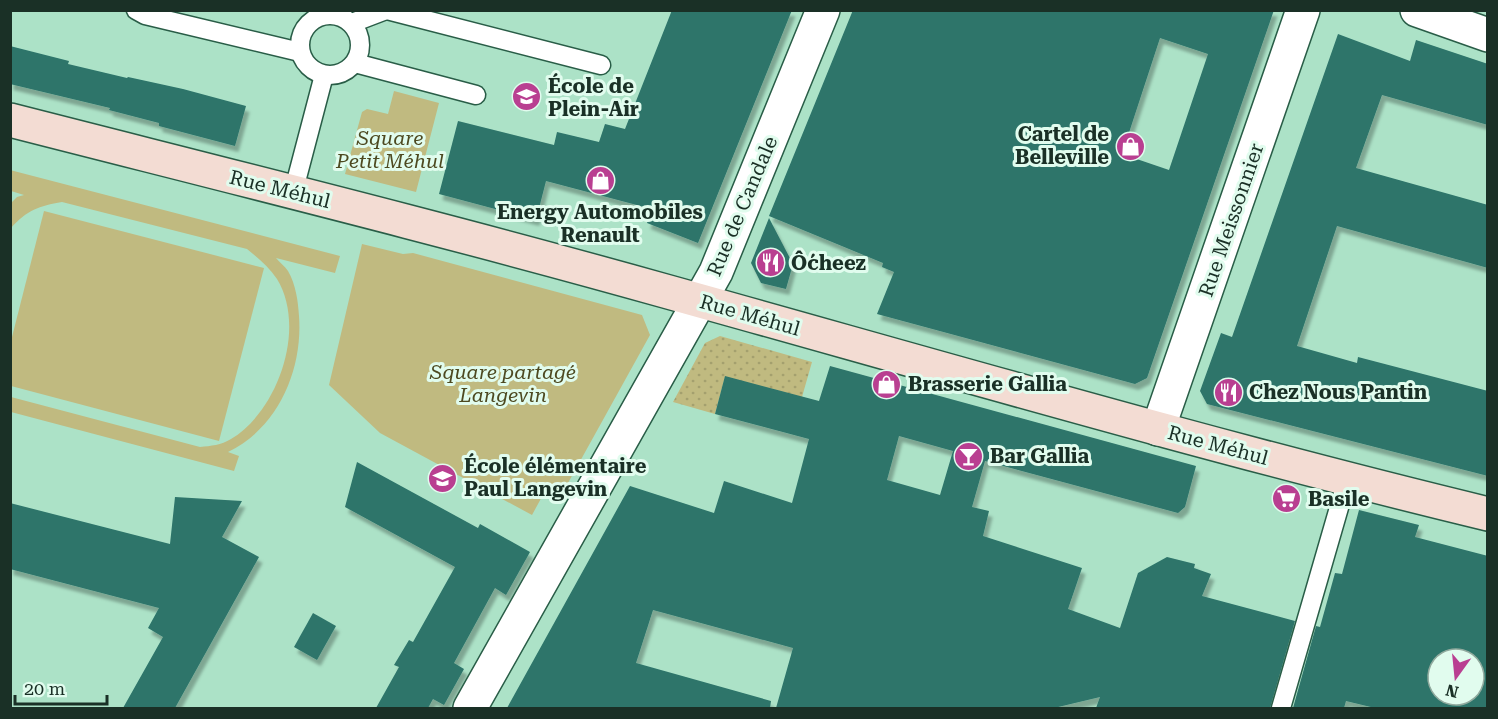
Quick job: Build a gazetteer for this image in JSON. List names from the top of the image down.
{
  "streets": {
    "street": ["Rue Méhul", "Rue de Candale", "Rue Meissonnier"]
  },
  "crossings": [
    ["Rue Méhul", "Rue de Candale"],
    ["Rue Méhul", "Rue Meissonnier"]
  ],
  "parks": ["Square Petit Méhul", "Square partagé Langevin"],
  "places": {
    "school or university": ["École de Plein-Air", "École élémentaire Paul Langevin"],
    "shop": ["Cartel de Belleville", "Energy Automobiles Renault", "Brasserie Gallia"],
    "restaurant": ["Ô´cheez", "Chez Nous Pantin"],
    "bar": ["Bar Gallia"],
    "supermarket": ["Basile"]
  },
  "scale_bar": "20 m",
  "north": "bottom"
}
